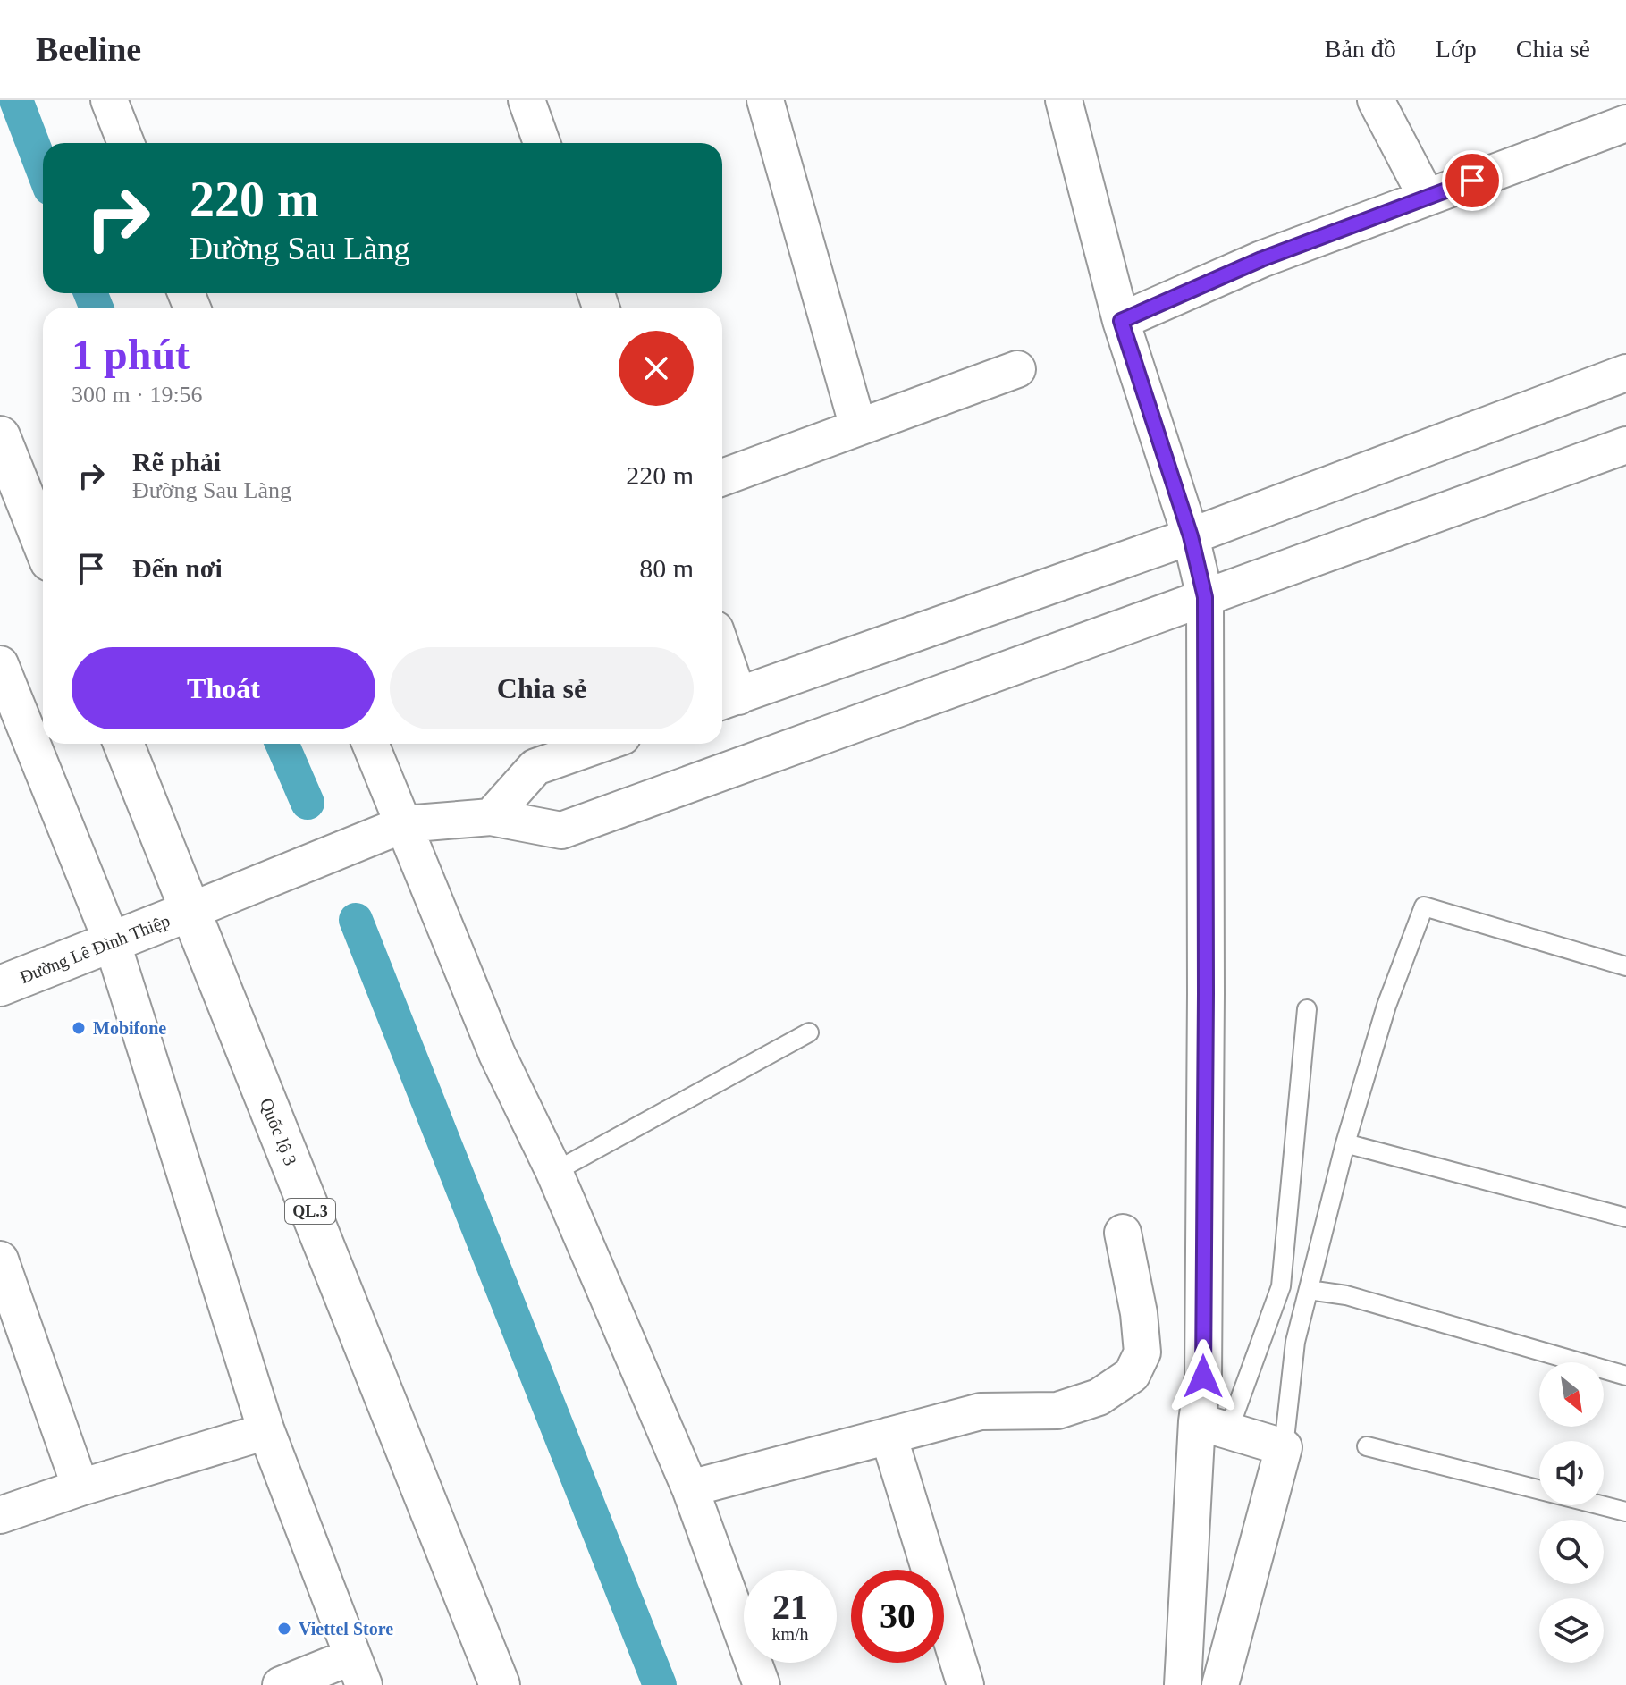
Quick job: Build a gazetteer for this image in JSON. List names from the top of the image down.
{
  "streets": {
    "main road": ["Đường Lê Đình Thiệp", "Quốc lộ 3", "QL.3"]
  },
  "crossings": [
    ["Đường Lê Đình Thiệp", "Quốc lộ 3"]
  ],
  "places": ["Mobifone", "Viettel Store"],
  "north": "bottom right",
  "page": {
    "header": "Beeline",
    "nav": ["Bản đồ", "Lớp", "Chia sẻ"],
    "turn": ["220 m", "Đường Sau Làng"],
    "heading": ["1 phút", "300 m · 19:56"],
    "list": [
      {
        "name": "Rẽ phải",
        "note": "Đường Sau Làng",
        "value": "220 m"
      },
      {
        "name": "Đến nơi",
        "value": "80 m"
      }
    ],
    "buttons": ["Thoát", "Chia sẻ"],
    "speed": "21 km/h",
    "limit": "30"
  }
}
